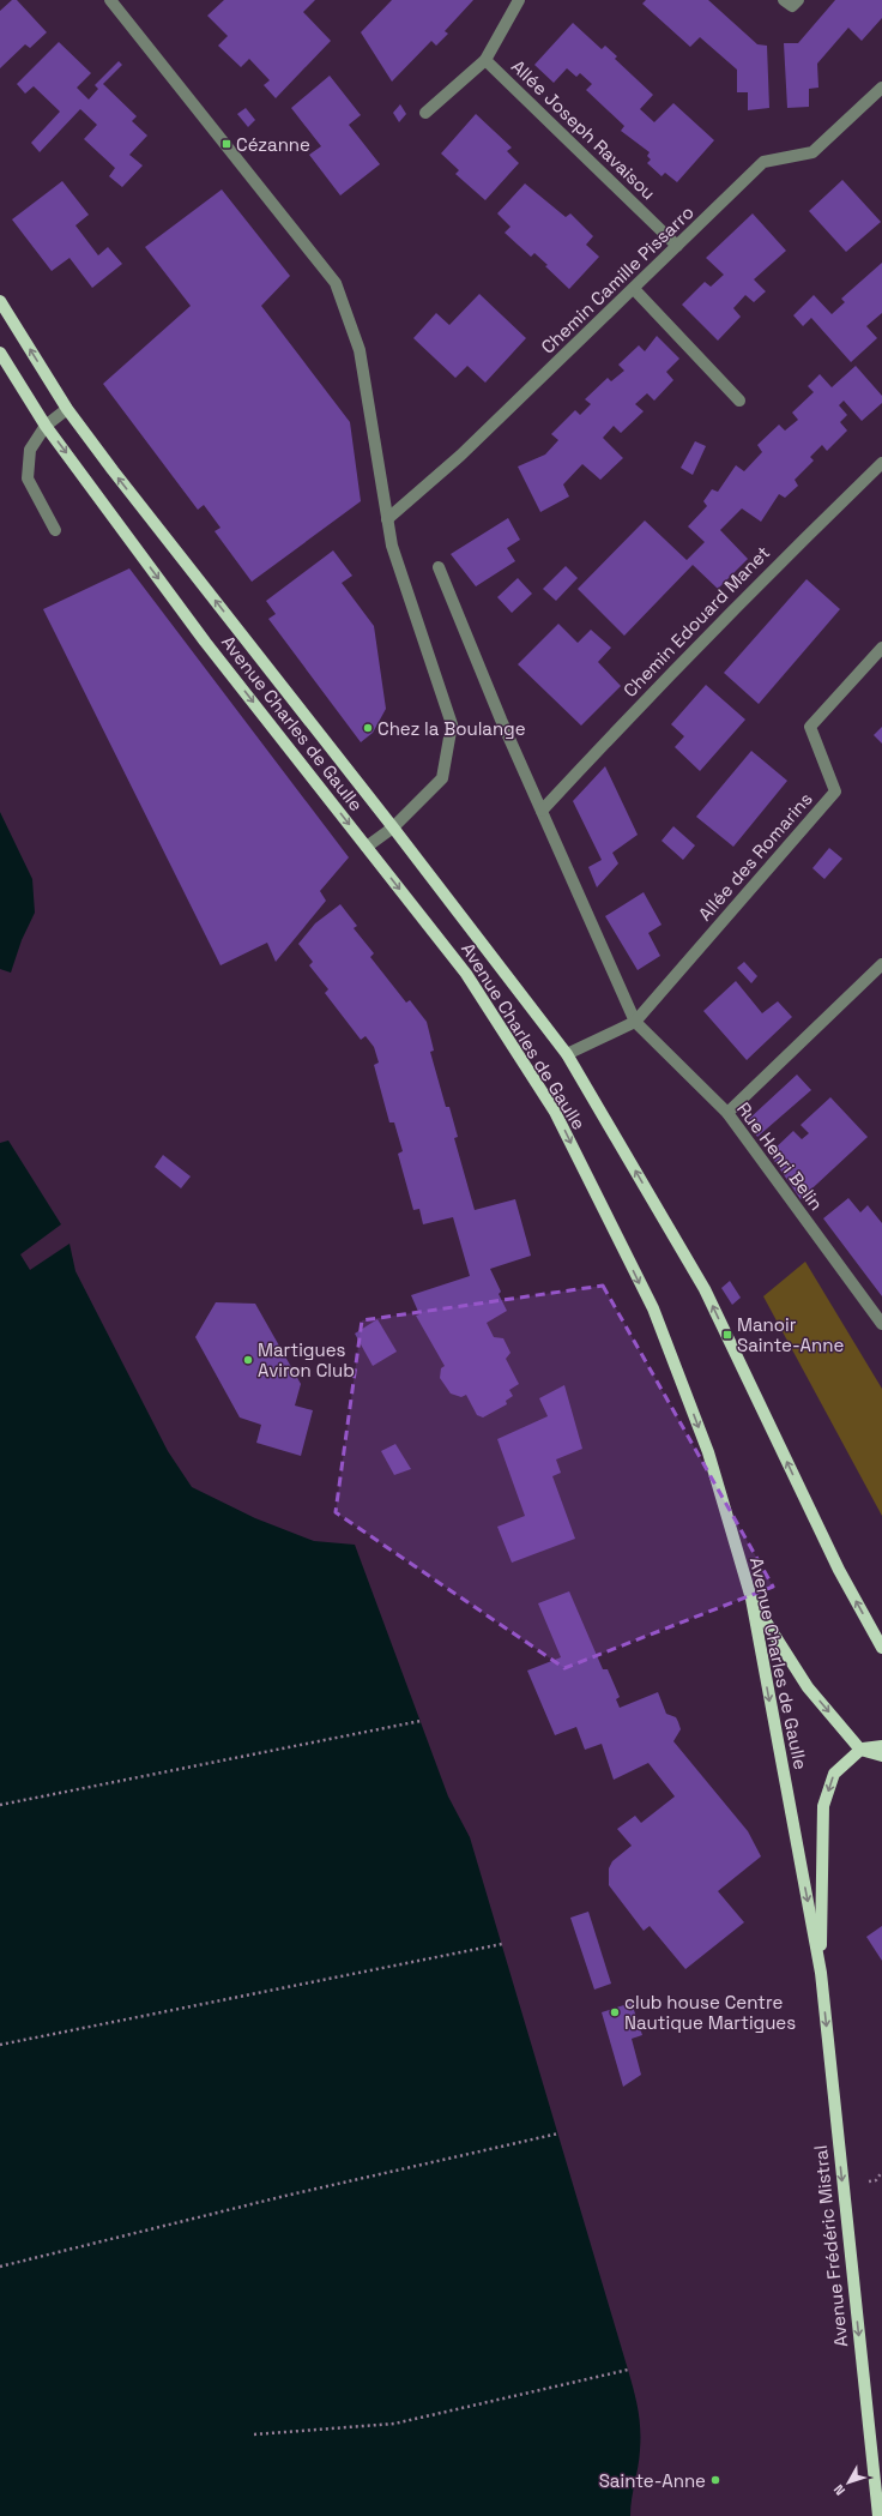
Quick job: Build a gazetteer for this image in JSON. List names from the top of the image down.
{
  "streets": {
    "main road": ["Avenue Charles de Gaulle", "Avenue Frédéric Mistral"],
    "street": [
      "Allée Joseph Ravaisou",
      "Chemin Camille Pissarro",
      "Chemin Edouard Manet",
      "Allée des Romarins",
      "Rue Henri Belin"
    ]
  },
  "crossings": [
    ["Allée Joseph Ravaisou", "Chemin Camille Pissarro"],
    ["Avenue Charles de Gaulle", "Allée des Romarins"],
    ["Avenue Charles de Gaulle", "Avenue Frédéric Mistral"],
    ["Allée des Romarins", "Rue Henri Belin"]
  ],
  "one_way": ["Avenue Frédéric Mistral"],
  "places": {
    "transit": ["Cézanne", "Manoir Sainte-Anne"],
    "other": [
      "Chez la Boulange",
      "Martigues Aviron Club",
      "club house Centre Nautique Martigues",
      "Sainte-Anne"
    ]
  },
  "north": "bottom left"
}
